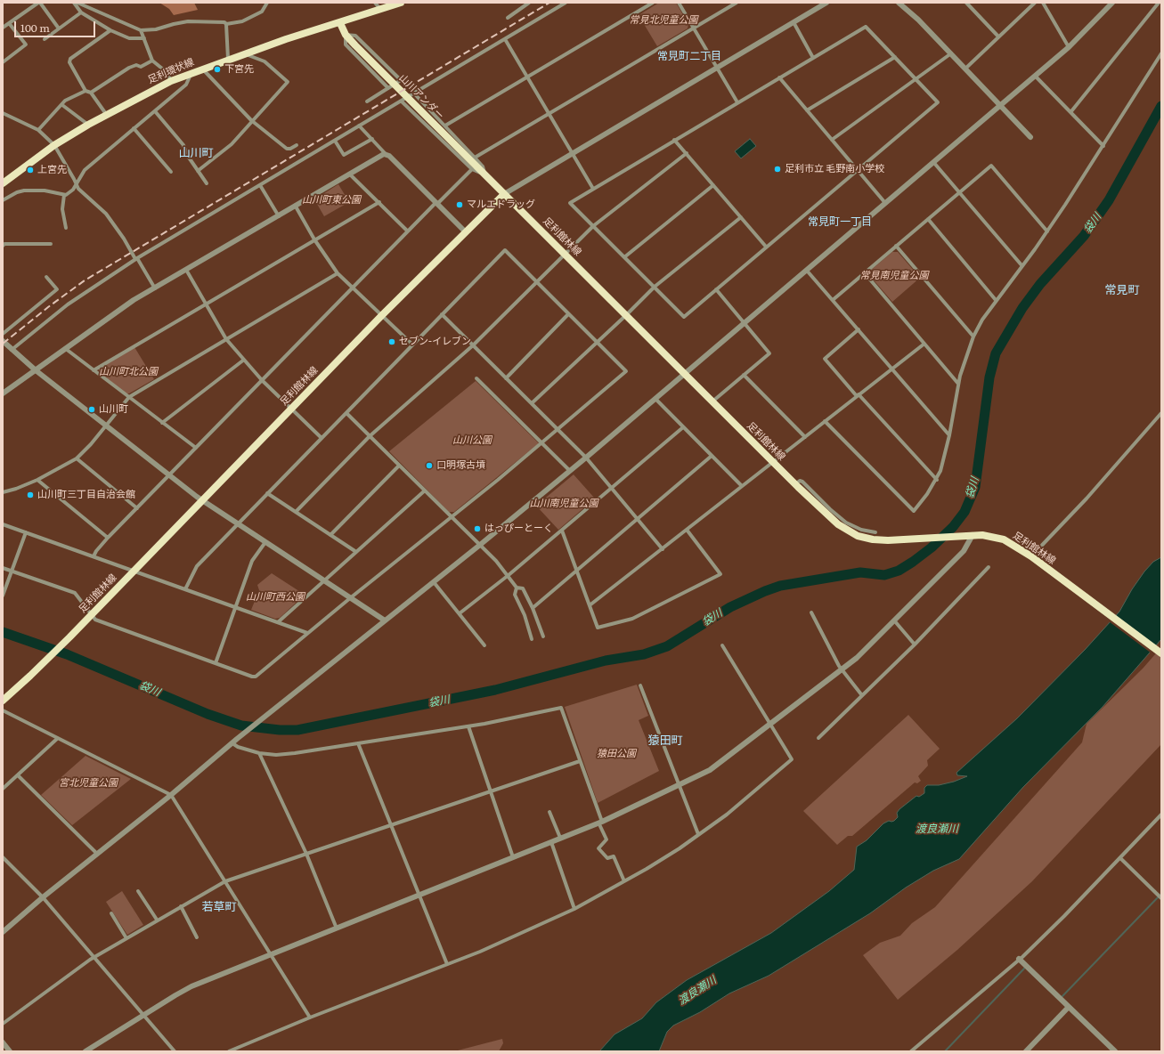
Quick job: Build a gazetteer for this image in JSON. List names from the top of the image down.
{
  "streets": {
    "main road": ["足利環状線", "山川アンダー", "足利館林線"]
  },
  "districts": [
    "常見町二丁目",
    "山川町",
    "常見町一丁目",
    "常見町",
    "猿田町",
    "若草町"
  ],
  "water": ["袋川", "渡良瀬川"],
  "parks": [
    "常見北児童公園",
    "山川町東公園",
    "常見南児童公園",
    "山川町北公園",
    "山川公園",
    "山川南児童公園",
    "山川町西公園",
    "猿田公園",
    "宮北児童公園"
  ],
  "places": [
    "下宮先",
    "足利市立 毛野南小学校",
    "上宮先",
    "マルエドラッグ",
    "セブン-イレブン",
    "山川町",
    "口明塚古墳",
    "山川町三丁目自治会館",
    "はっぴーとーく"
  ],
  "scale_bar": "100 m"
}
